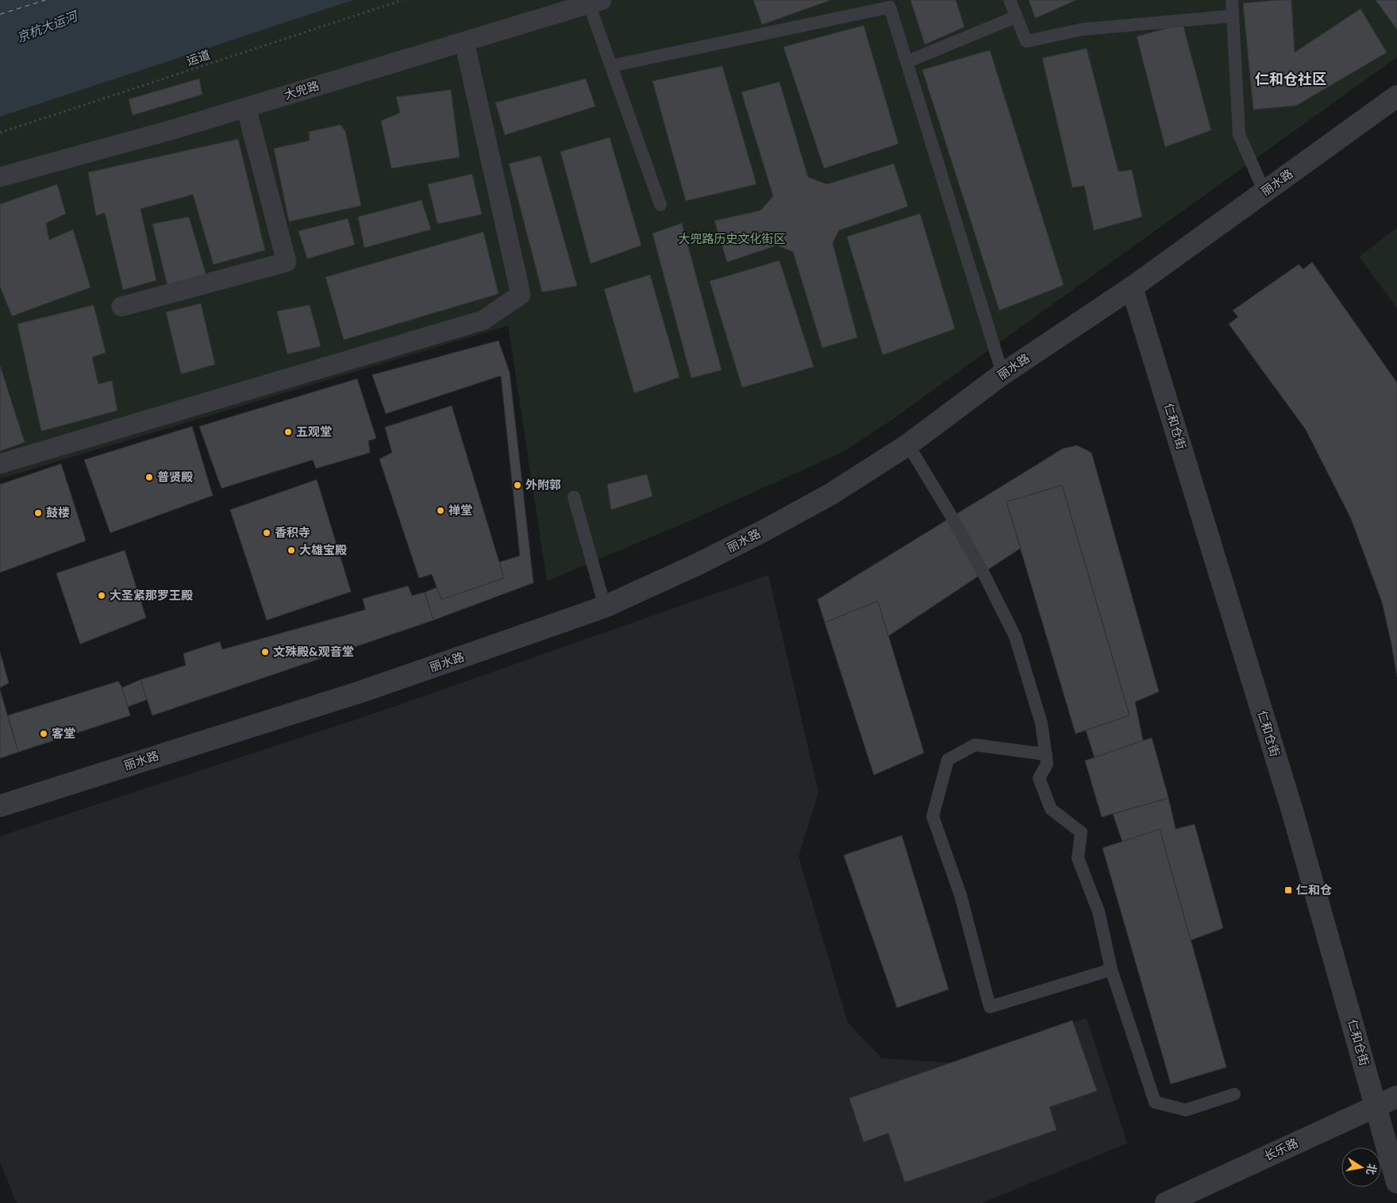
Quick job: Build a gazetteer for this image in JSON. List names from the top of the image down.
{
  "streets": {
    "street": [
      "大兜路",
      "丽水路",
      "仁和仓街",
      "长乐路"
    ],
    "path": ["运道"]
  },
  "crossings": [
    ["丽水路", "仁和仓街"],
    ["仁和仓街", "长乐路"]
  ],
  "districts": ["仁和仓社区"],
  "water": ["京杭大运河"],
  "parks": ["大兜路历史文化街区"],
  "places": {
    "other": [
      "五观堂",
      "普贤殿",
      "外附郭",
      "禅堂",
      "鼓楼",
      "香积寺",
      "大雄宝殿",
      "大圣紧那罗王殿",
      "文殊殿&观音堂",
      "客堂"
    ],
    "transit": ["仁和仓"]
  },
  "north": "right"
}
